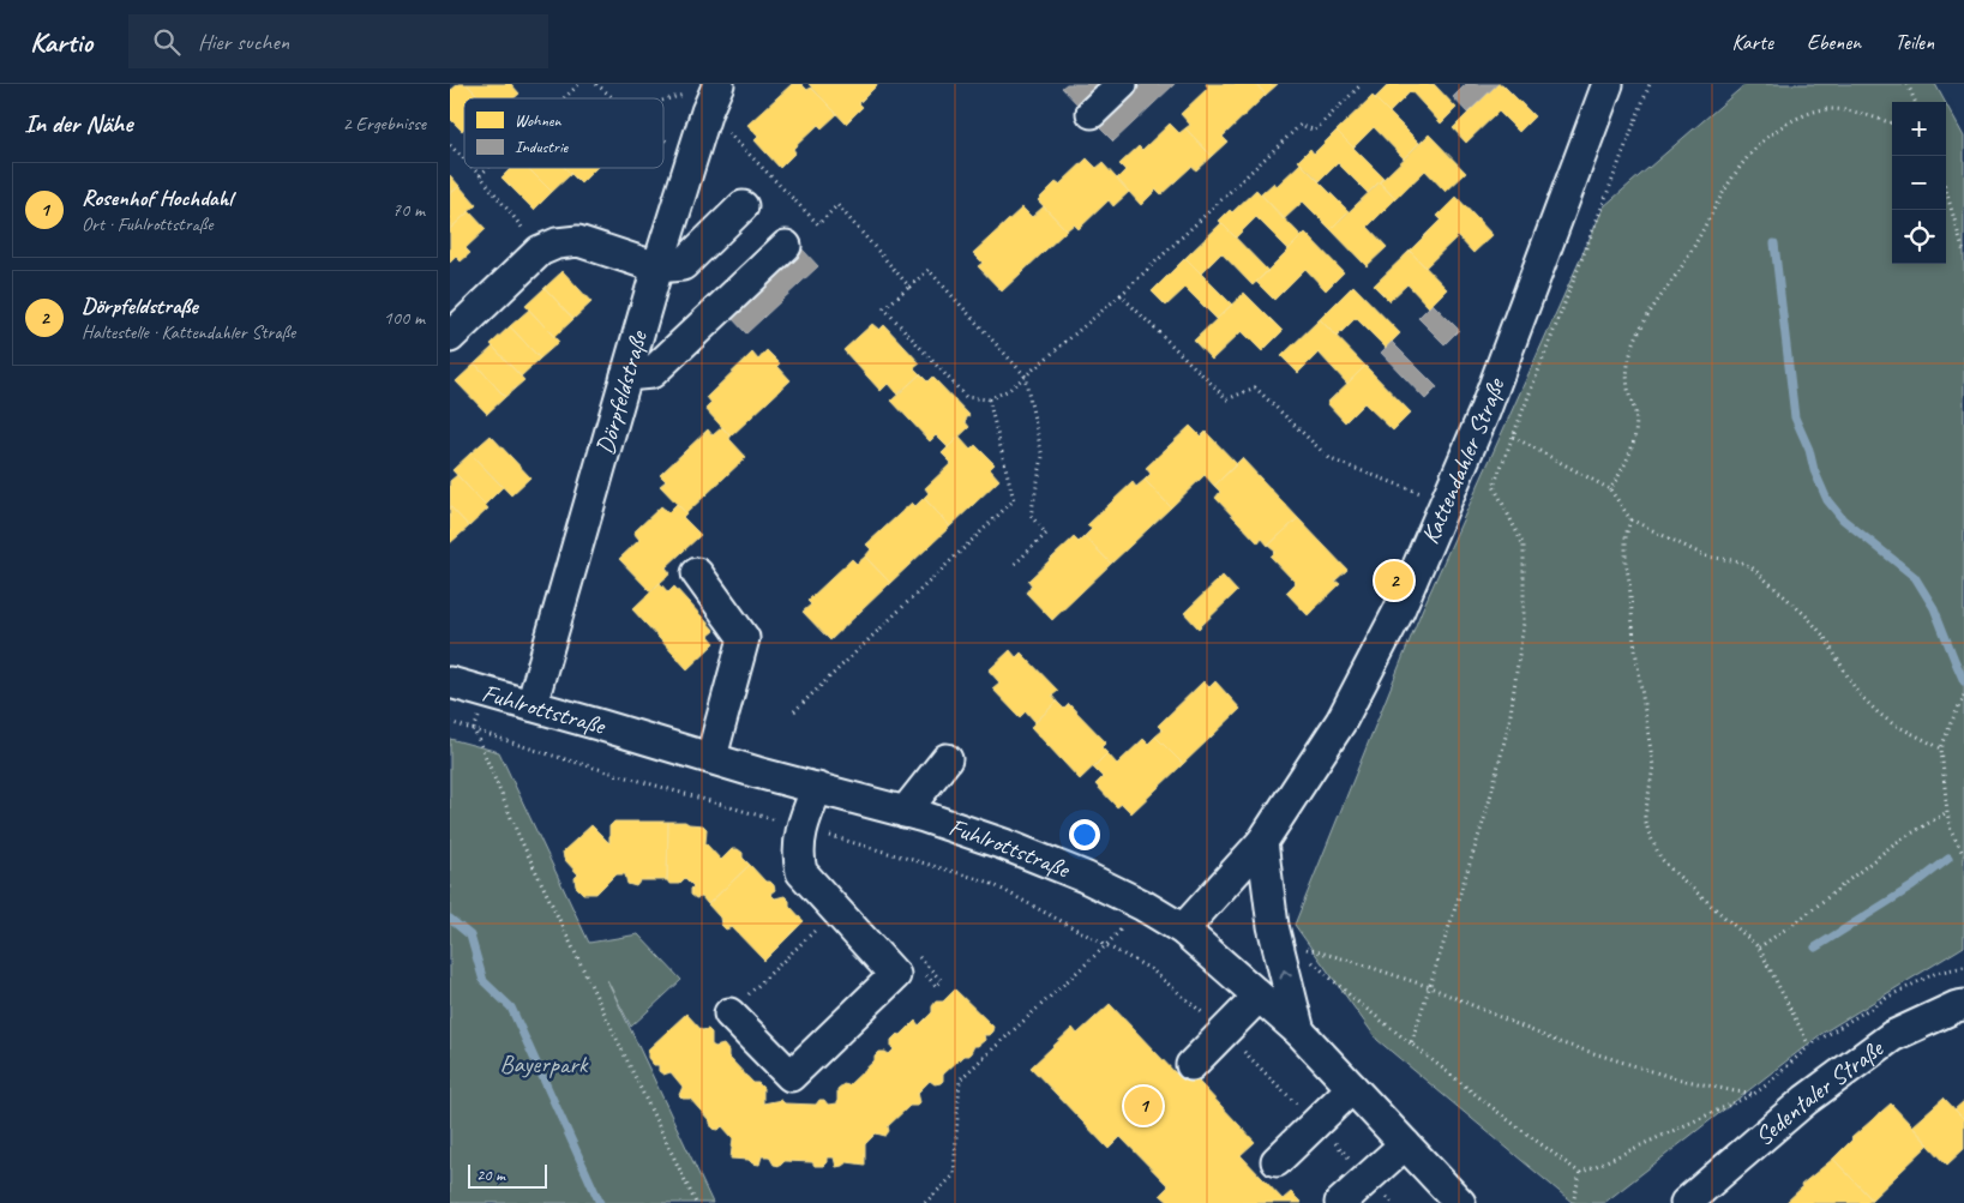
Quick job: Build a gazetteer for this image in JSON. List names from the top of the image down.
{
  "streets": {
    "street": [
      "Dörpfeldstraße",
      "Kattendahler Straße",
      "Fuhlrottstraße",
      "Sedentaler Straße"
    ]
  },
  "crossings": [
    ["Dörpfeldstraße", "Fuhlrottstraße"],
    ["Kattendahler Straße", "Fuhlrottstraße"]
  ],
  "parks": ["Bayerpark"],
  "legend": ["Wohnen", "Industrie"],
  "scale_bar": "20 m",
  "page": {
    "header": "Kartio",
    "search": "Hier suchen",
    "nav": ["Karte", "Ebenen", "Teilen"],
    "heading": ["In der Nähe", "2 Ergebnisse"],
    "map_buttons": ["+", "−"],
    "list": [
      {
        "mark": "1",
        "name": "Rosenhof Hochdahl",
        "note": "Ort · Fuhlrottstraße",
        "value": "70 m"
      },
      {
        "mark": "2",
        "name": "Dörpfeldstraße",
        "note": "Haltestelle · Kattendahler Straße",
        "value": "100 m"
      }
    ],
    "pins": ["2", "1"],
    "scale": "20 m"
  }
}
